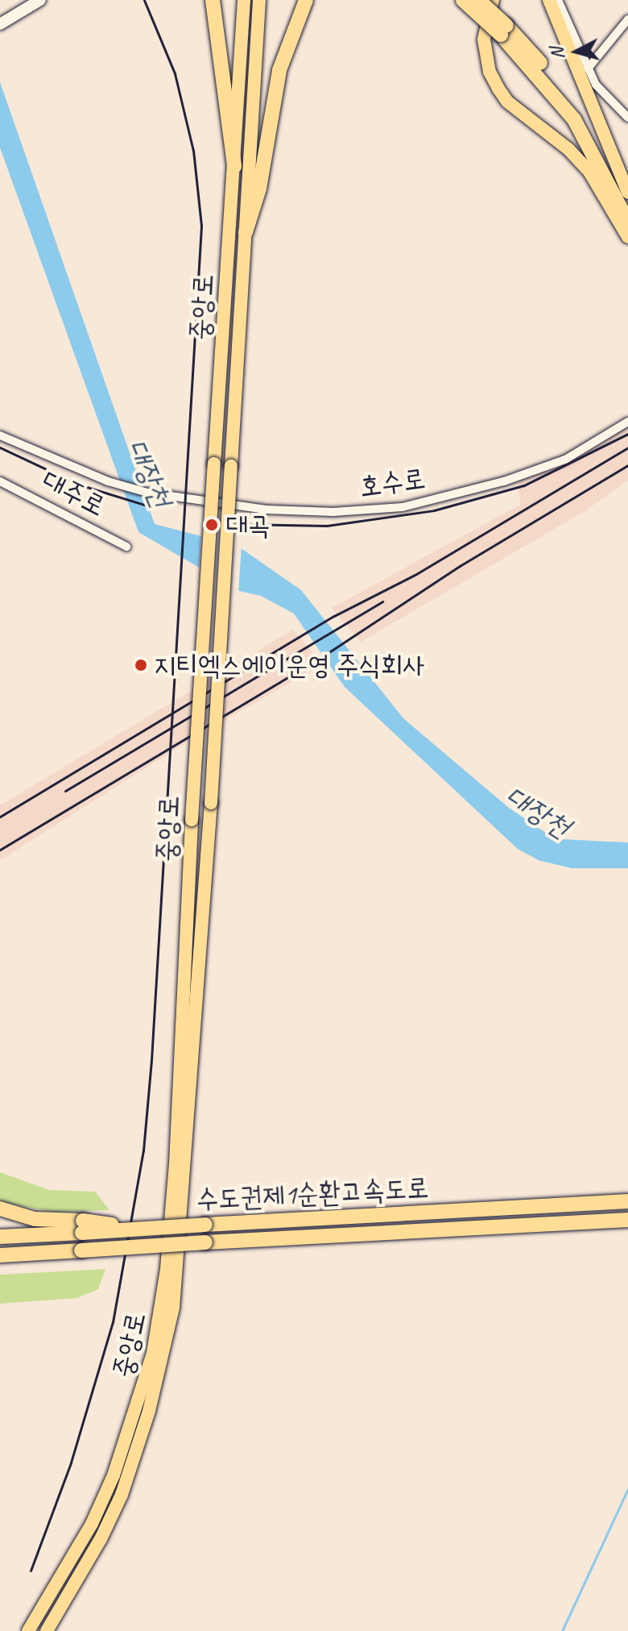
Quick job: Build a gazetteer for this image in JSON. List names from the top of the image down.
{
  "streets": {
    "highway": ["수도권제1순환고속도로"],
    "main road": ["중앙로"],
    "street": ["호수로", "대주로"]
  },
  "water": ["대장천"],
  "places": ["대곡", "지티엑스에이운영 주식회사"],
  "north": "left"
}
